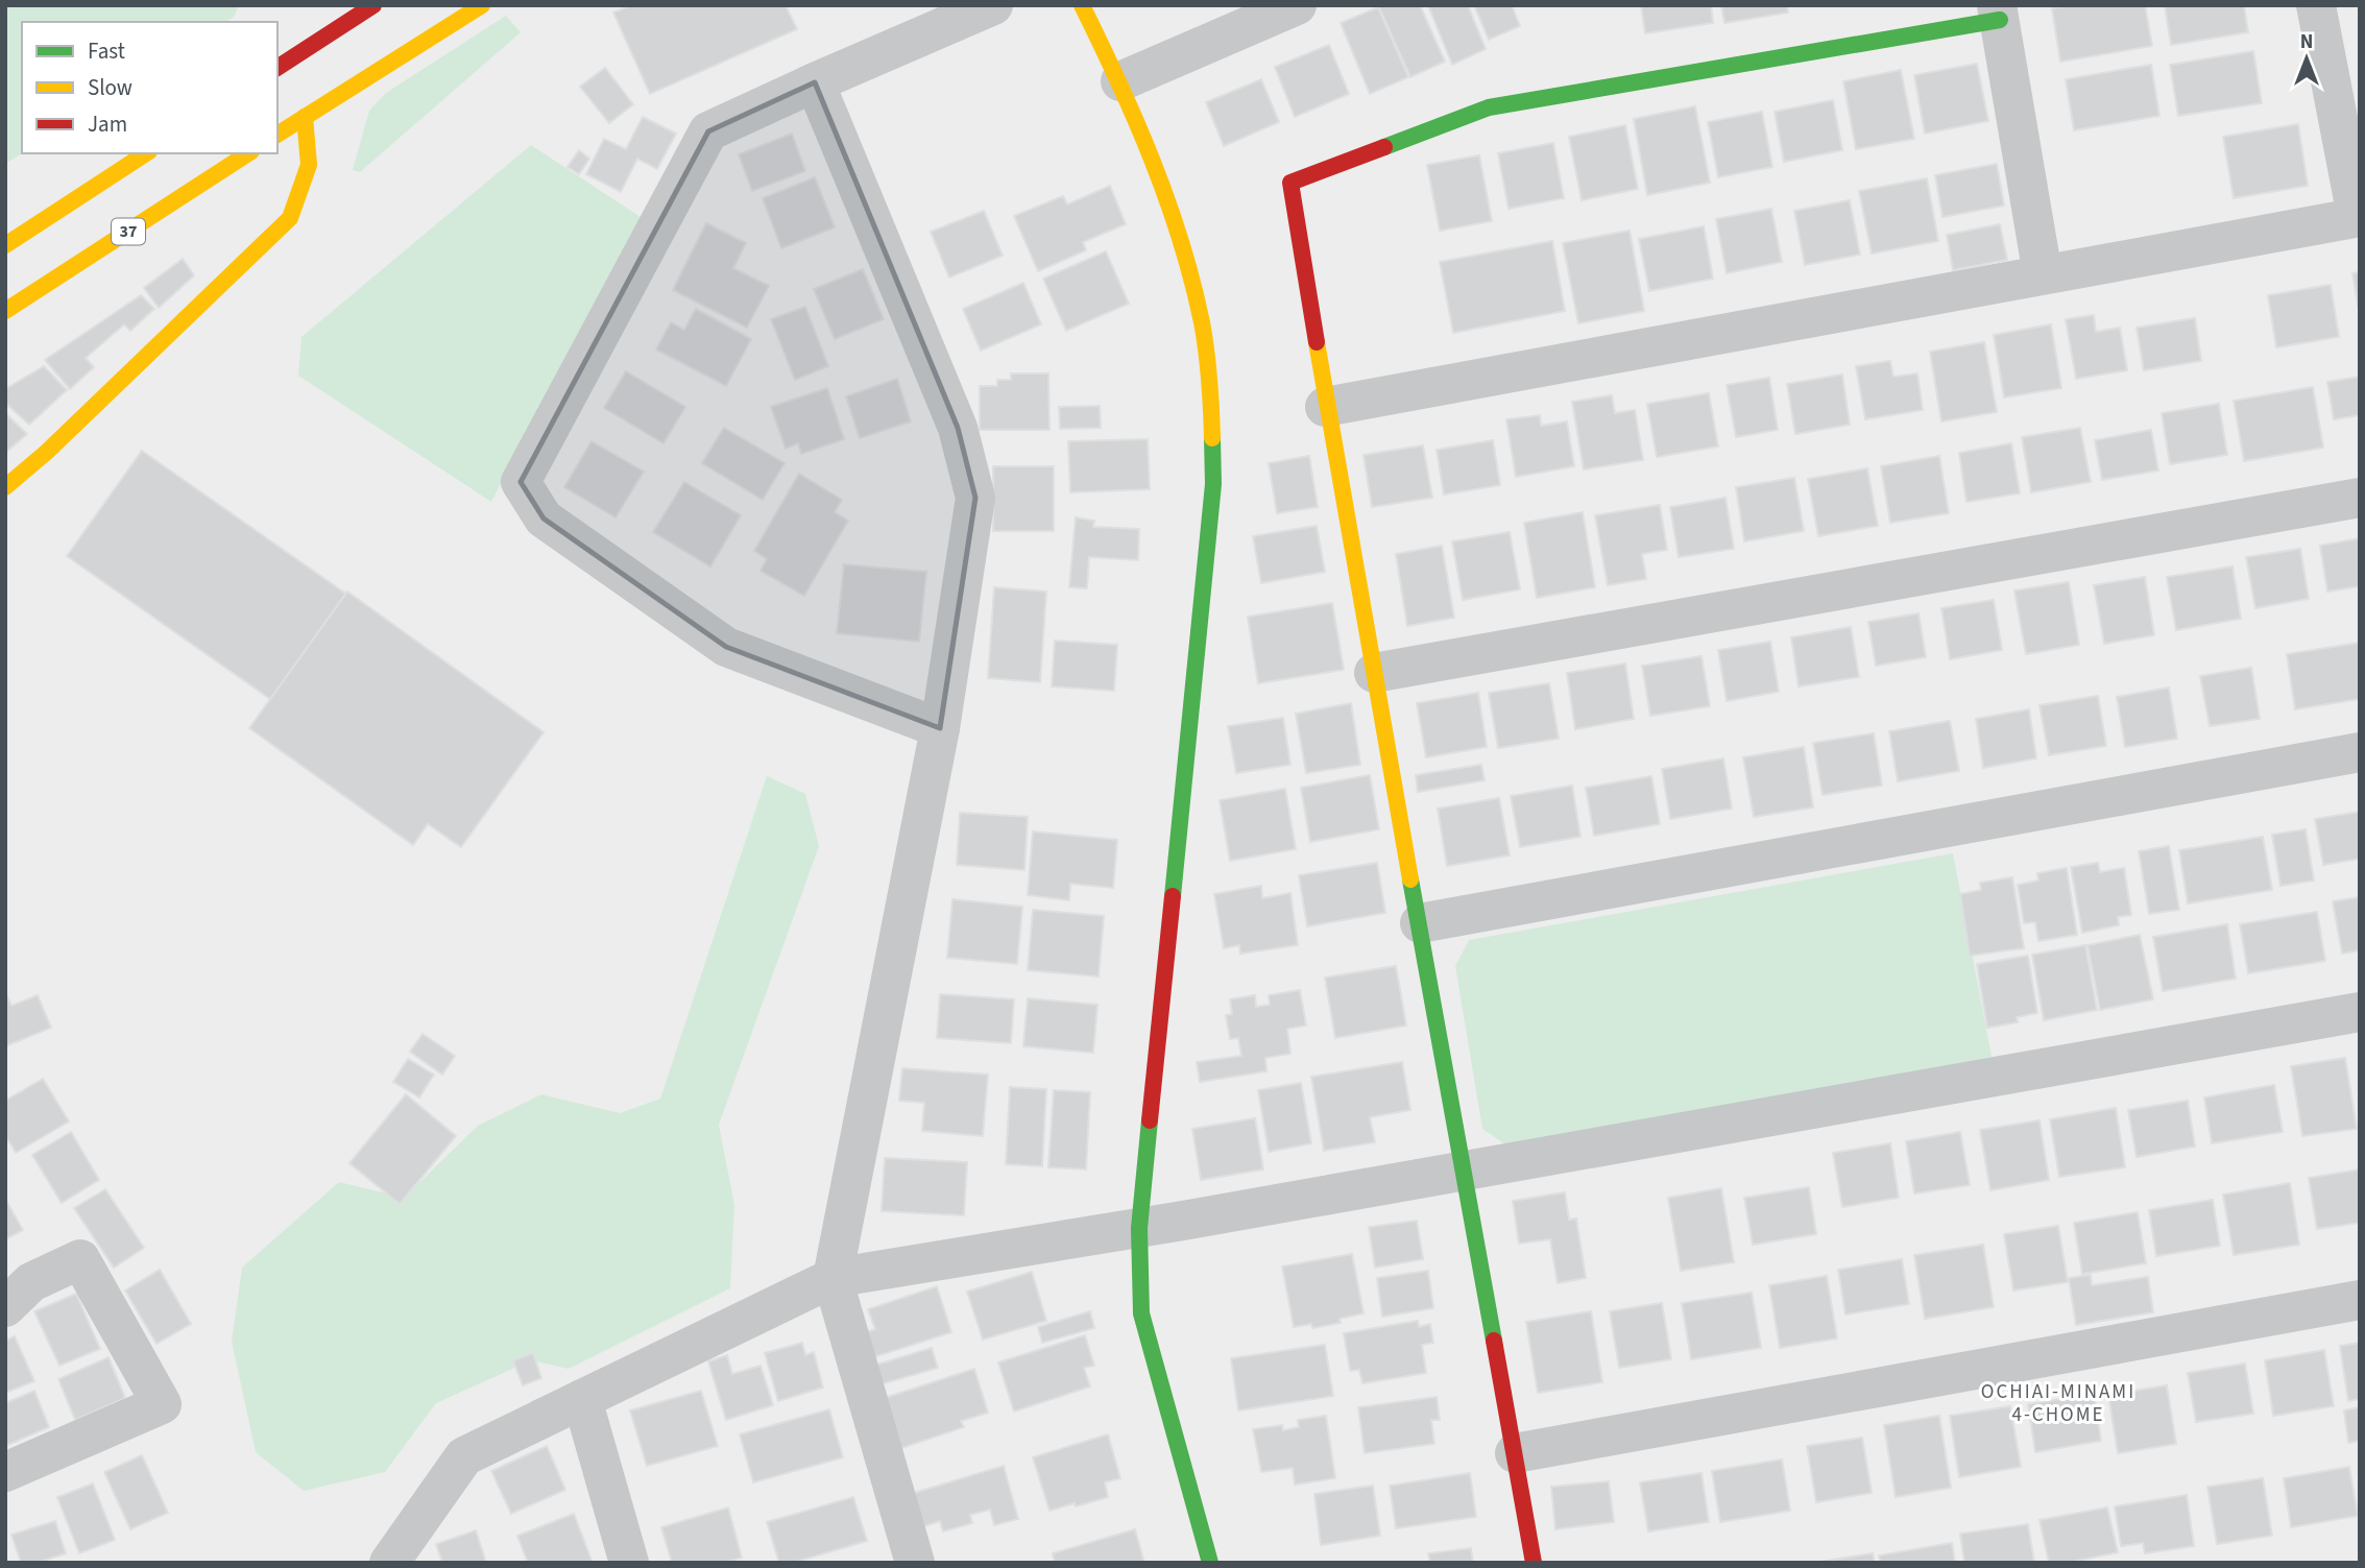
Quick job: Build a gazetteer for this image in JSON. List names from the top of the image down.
{
  "streets": {
    "street": ["37"]
  },
  "districts": ["OCHIAI-MINAMI 4-CHOME"],
  "legend": ["Fast", "Slow", "Jam"],
  "north": "top"
}
